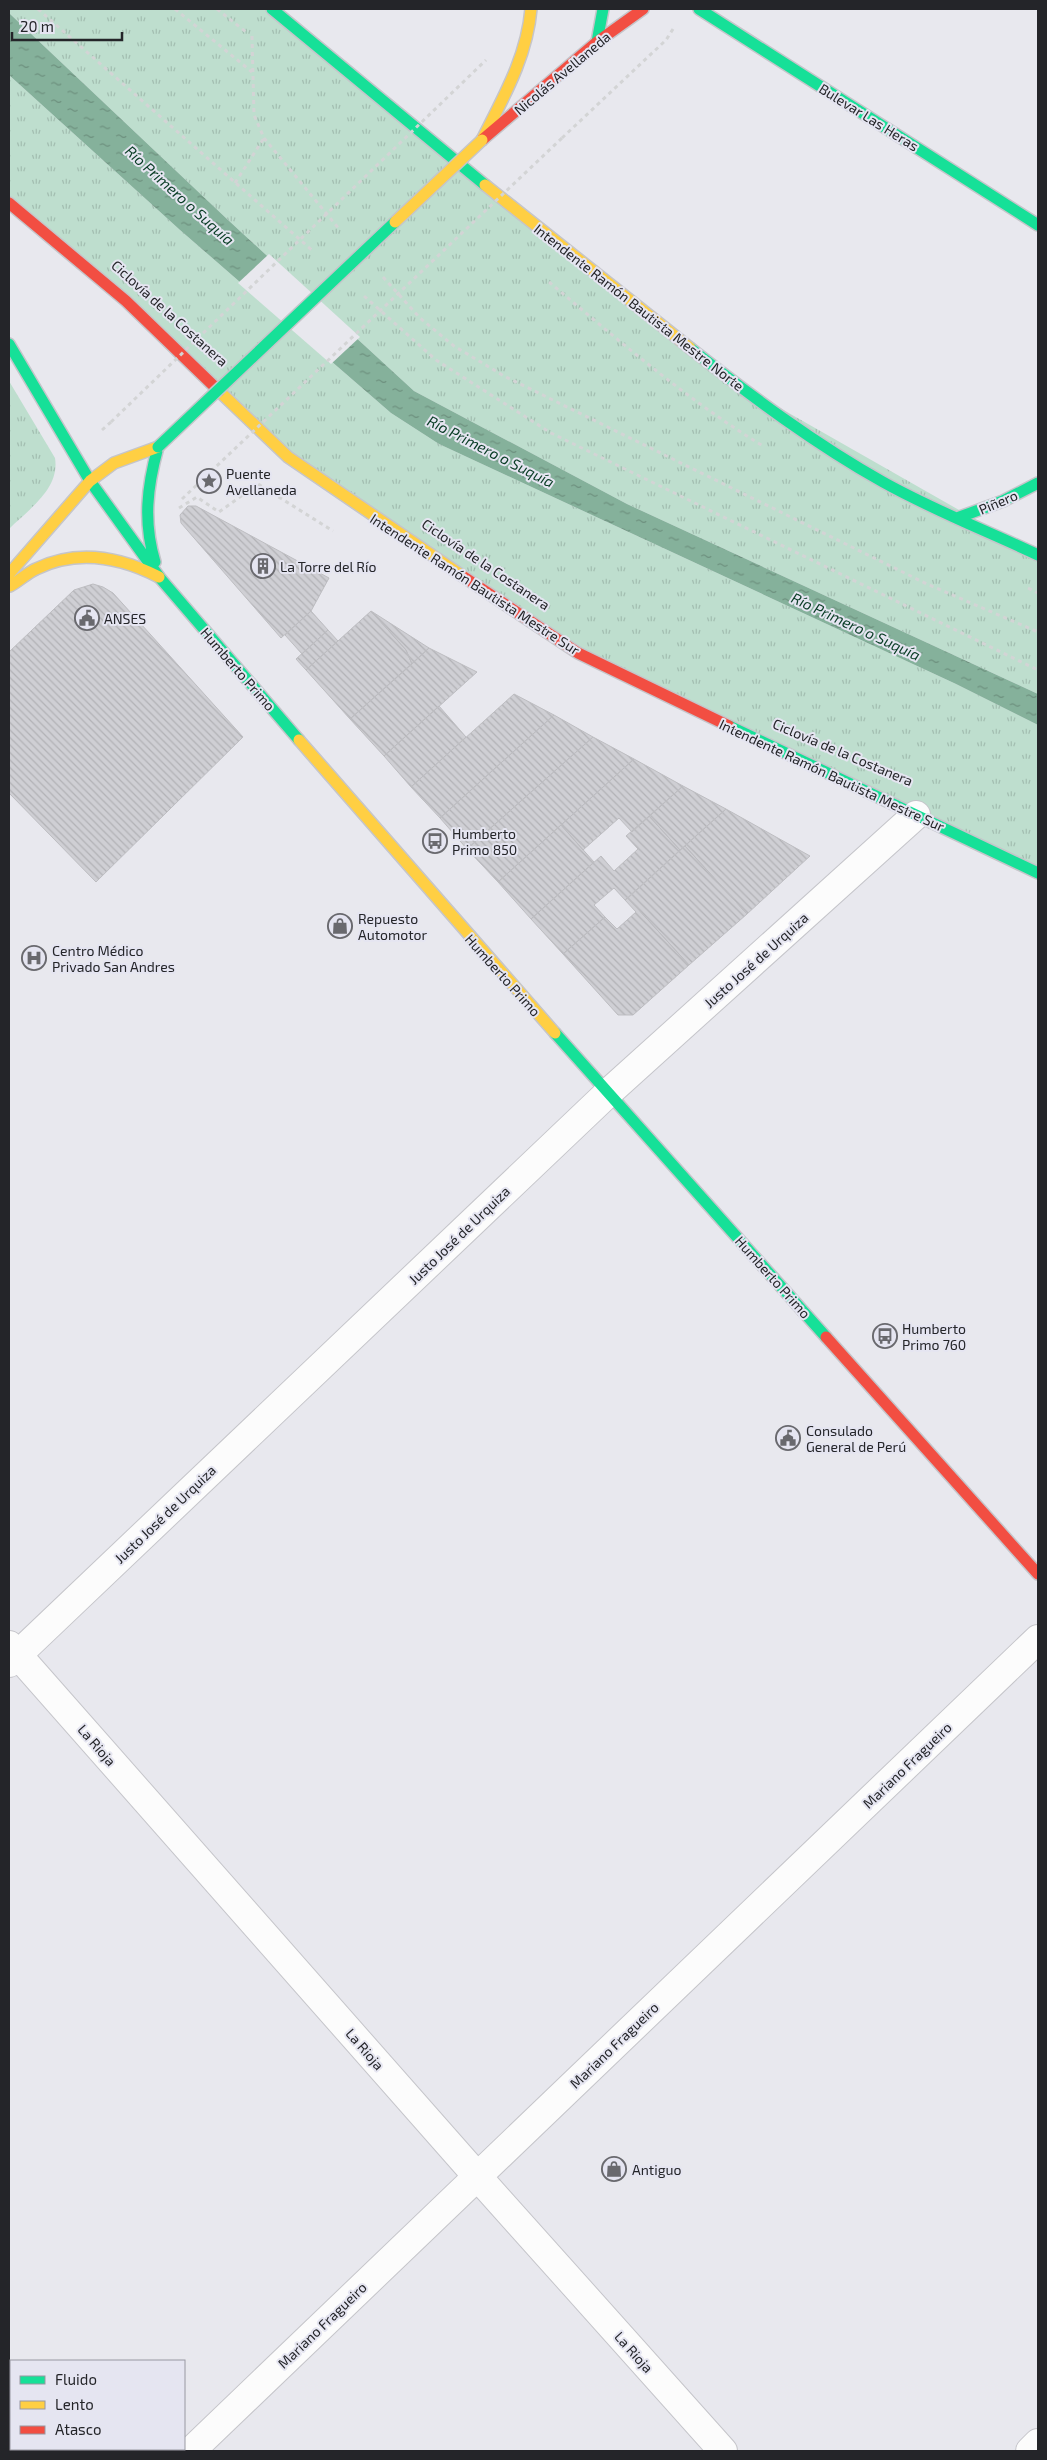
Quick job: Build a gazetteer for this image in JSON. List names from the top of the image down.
{
  "streets": {
    "main road": [
      "Nicolás Avellaneda",
      "Bulevar Las Heras",
      "Intendente Ramón Bautista Mestre Norte",
      "Piñero",
      "Intendente Ramón Bautista Mestre Sur",
      "Humberto Primo"
    ],
    "street": ["Justo José de Urquiza", "La Rioja", "Mariano Fragueiro"],
    "path": ["Ciclovía de la Costanera"]
  },
  "crossings": [
    ["Intendente Ramón Bautista Mestre Norte", "Piñero"],
    ["Intendente Ramón Bautista Mestre Sur", "Justo José de Urquiza"],
    ["Humberto Primo", "Justo José de Urquiza"],
    ["Justo José de Urquiza", "La Rioja"],
    ["La Rioja", "Mariano Fragueiro"]
  ],
  "water": ["Río Primero o Suquía"],
  "places": {
    "place": ["Puente Avellaneda"],
    "building": ["La Torre del Río"],
    "public building": ["ANSES", "Consulado General de Perú"],
    "bus stop": ["Humberto Primo 850", "Humberto Primo 760"],
    "shop": ["Repuesto Automotor", "Antiguo"],
    "hospital": ["Centro Médico Privado San Andres"]
  },
  "legend": ["Fluido", "Lento", "Atasco"],
  "scale_bar": "20 m"
}
